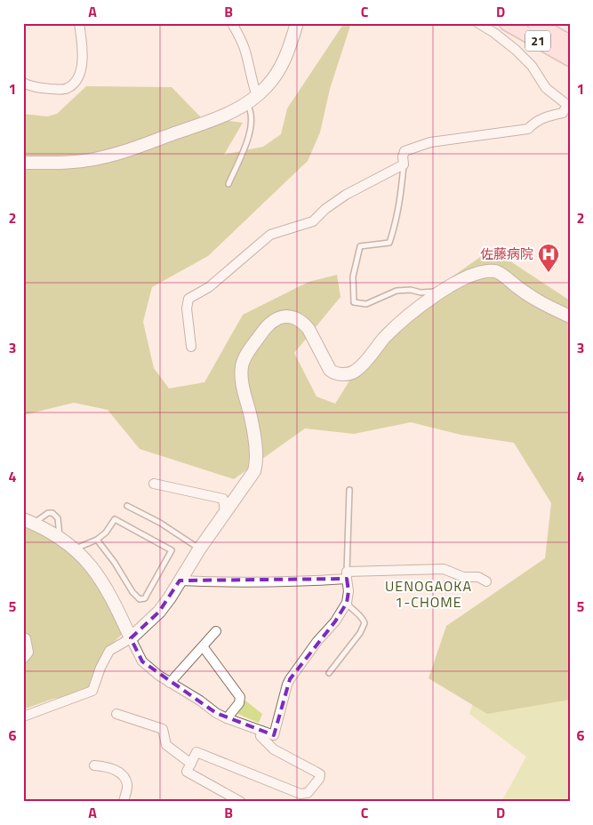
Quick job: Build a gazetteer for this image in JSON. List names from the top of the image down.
{
  "streets": {
    "main road": ["21"]
  },
  "districts": ["UENOGAOKA 1-CHOME"],
  "places": {
    "hospital": ["佐藤病院"]
  },
  "grid": {
    "columns": [
      "A",
      "B",
      "C",
      "D"
    ],
    "rows": [
      "1",
      "2",
      "3",
      "4",
      "5",
      "6"
    ]
  }
}
